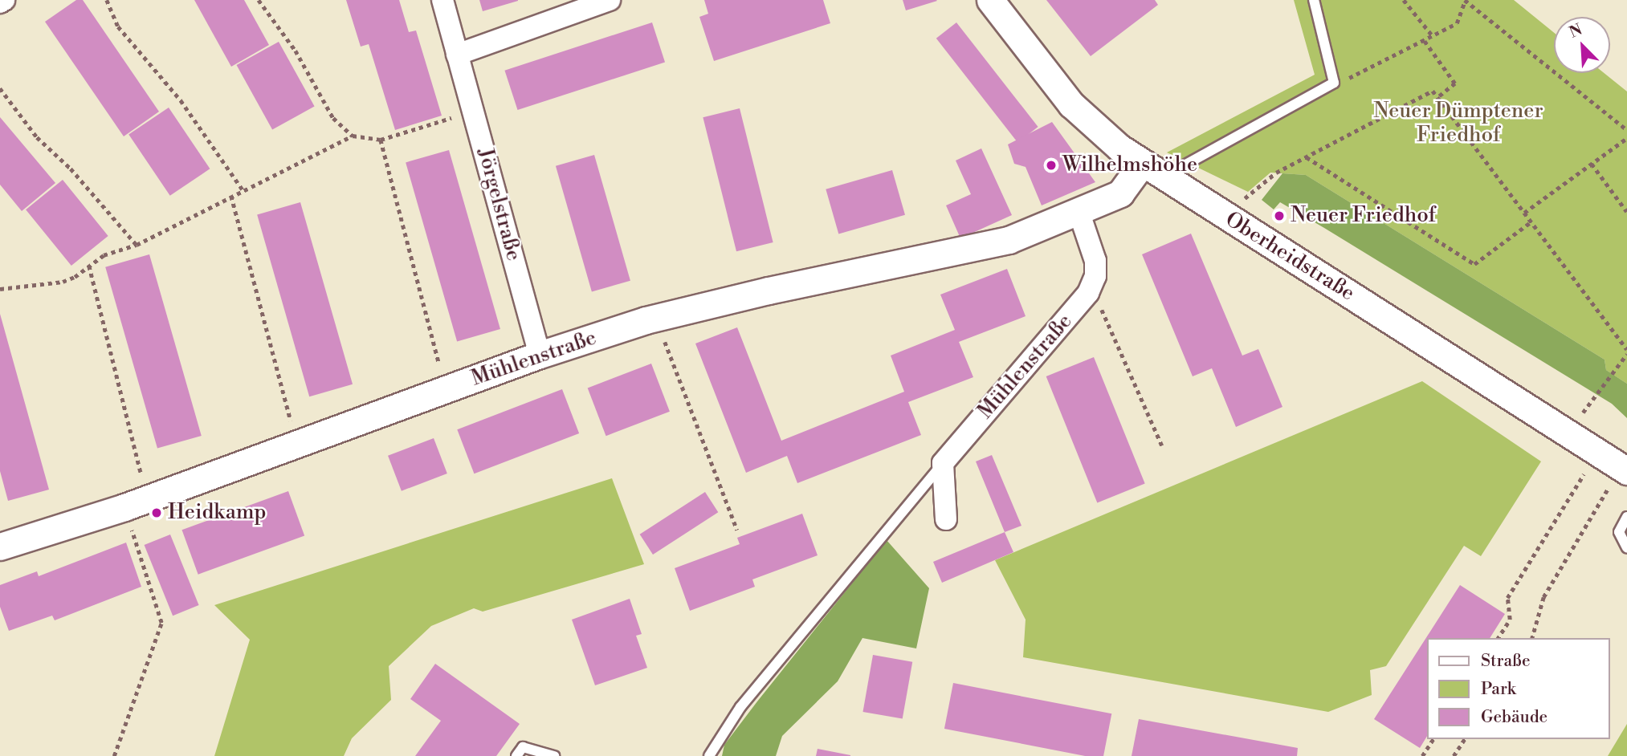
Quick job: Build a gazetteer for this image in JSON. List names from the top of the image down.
{
  "streets": {
    "street": ["Jörgelstraße", "Oberheidstraße", "Mühlenstraße"]
  },
  "crossings": [
    ["Jörgelstraße", "Mühlenstraße"],
    ["Oberheidstraße", "Mühlenstraße"]
  ],
  "parks": ["Neuer Dümptener Friedhof"],
  "places": ["Wilhelmshöhe", "Neuer Friedhof", "Heidkamp"],
  "legend": ["Straße", "Park", "Gebäude"],
  "north": "top left"
}
